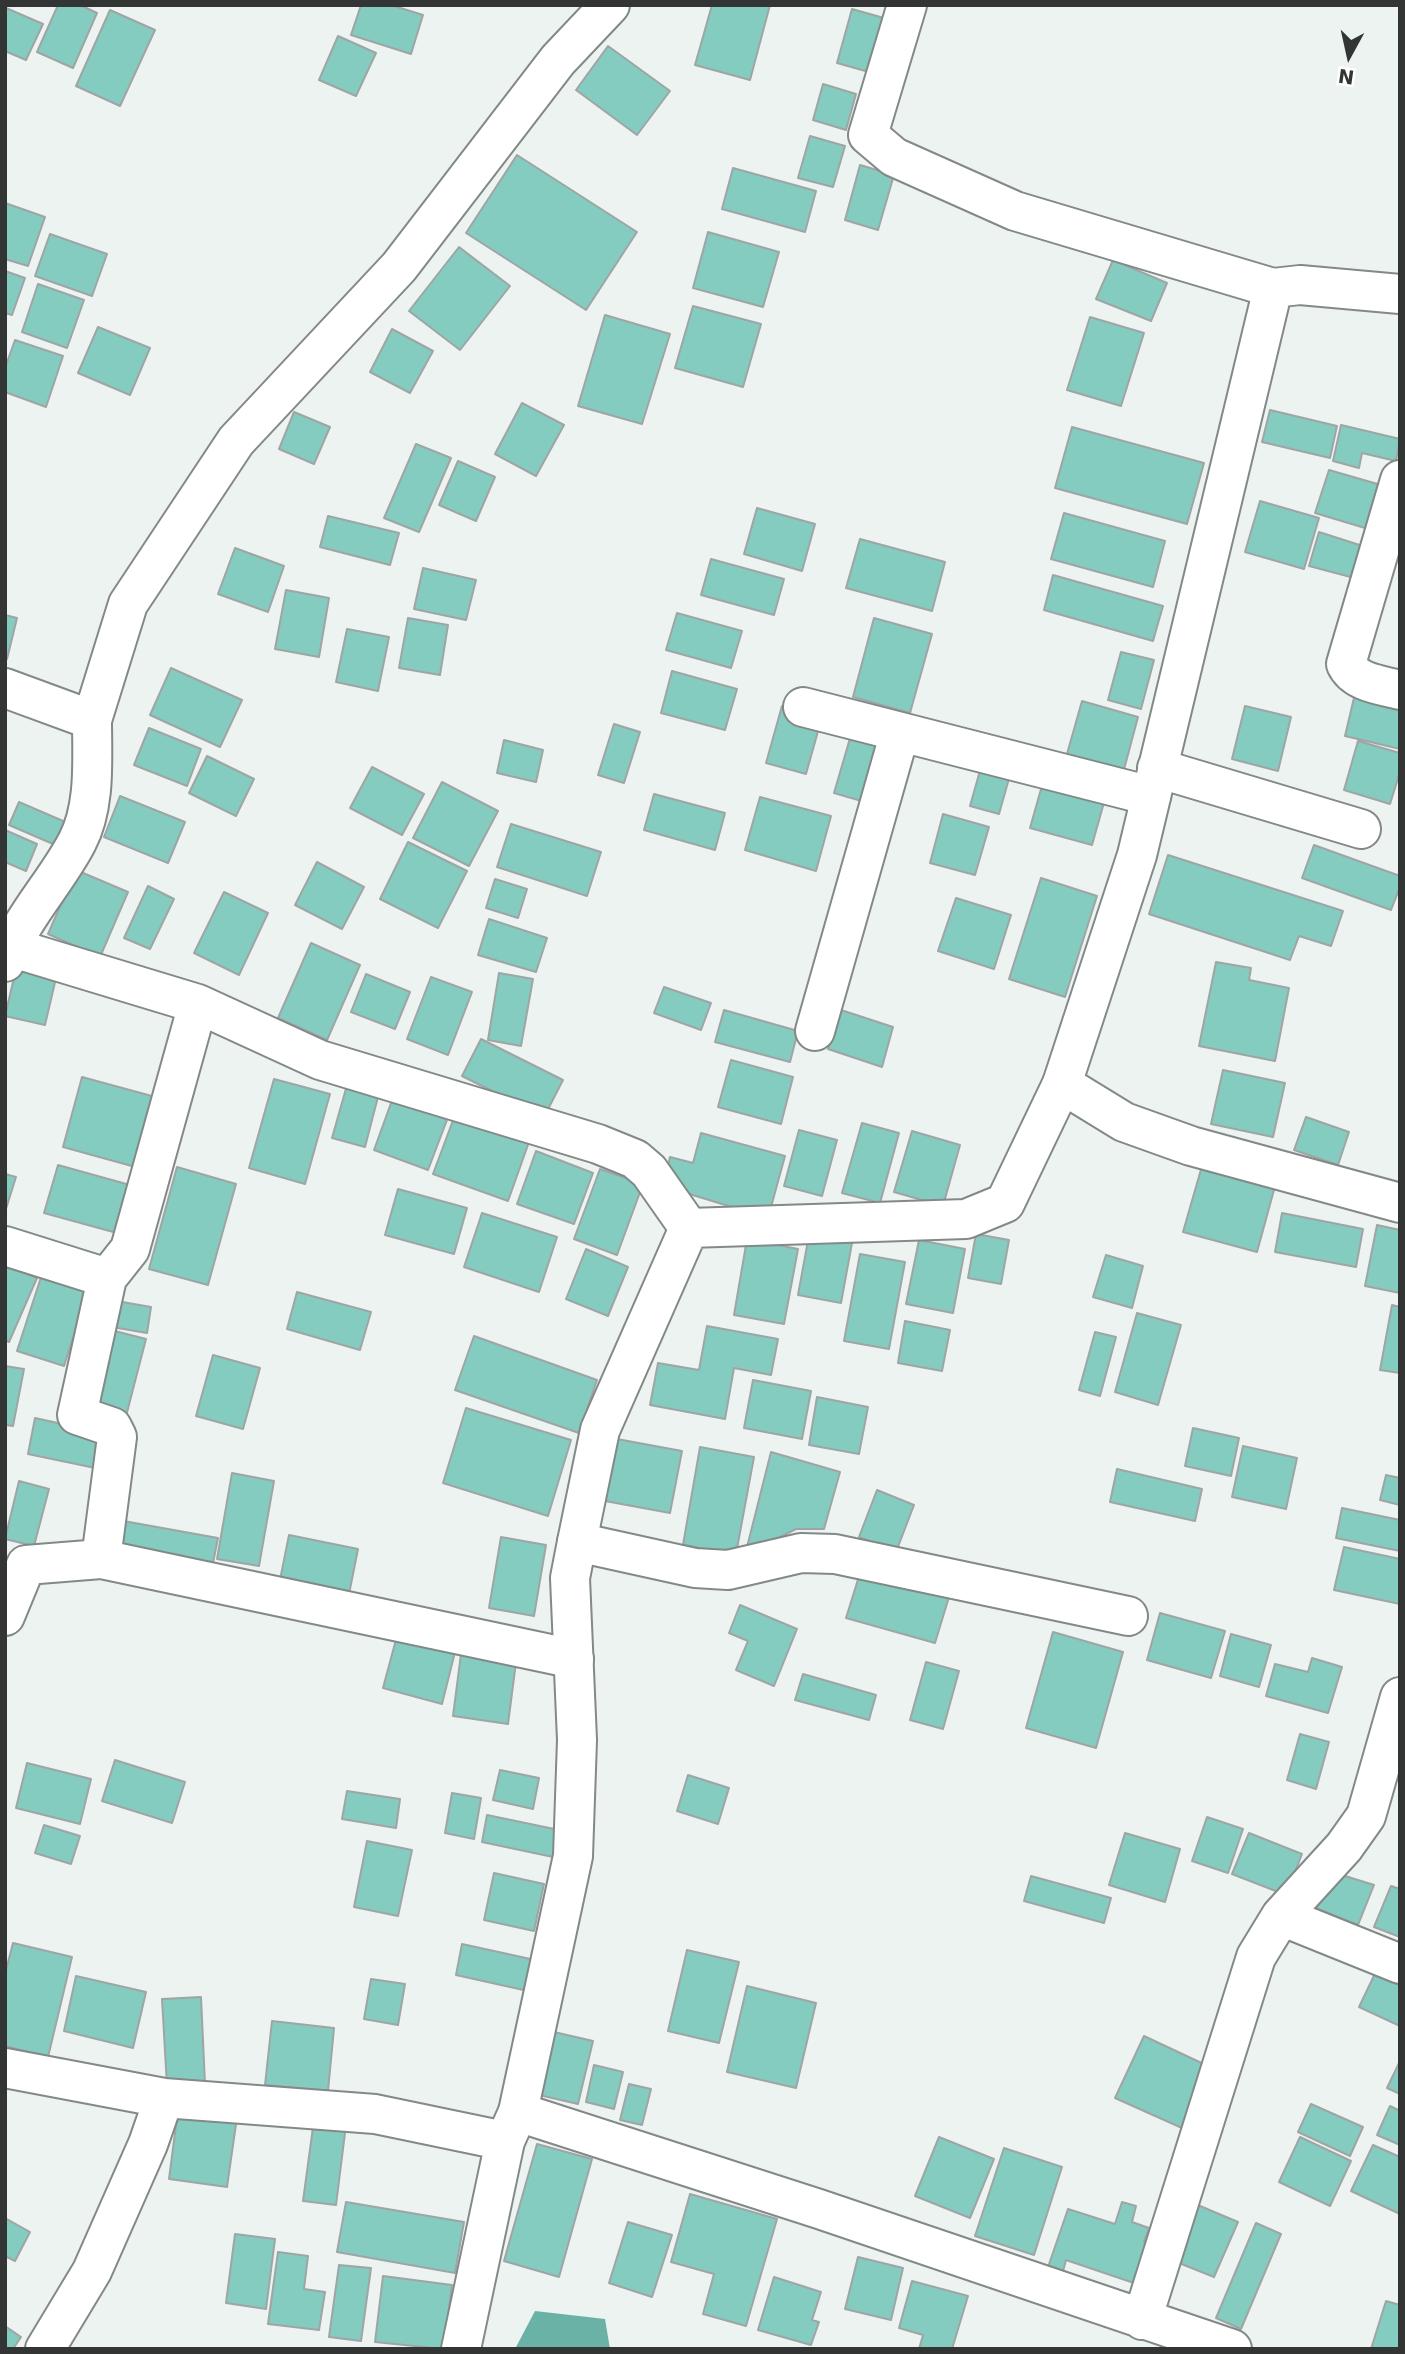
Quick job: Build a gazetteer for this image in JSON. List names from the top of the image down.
{
  "north": "bottom"
}
